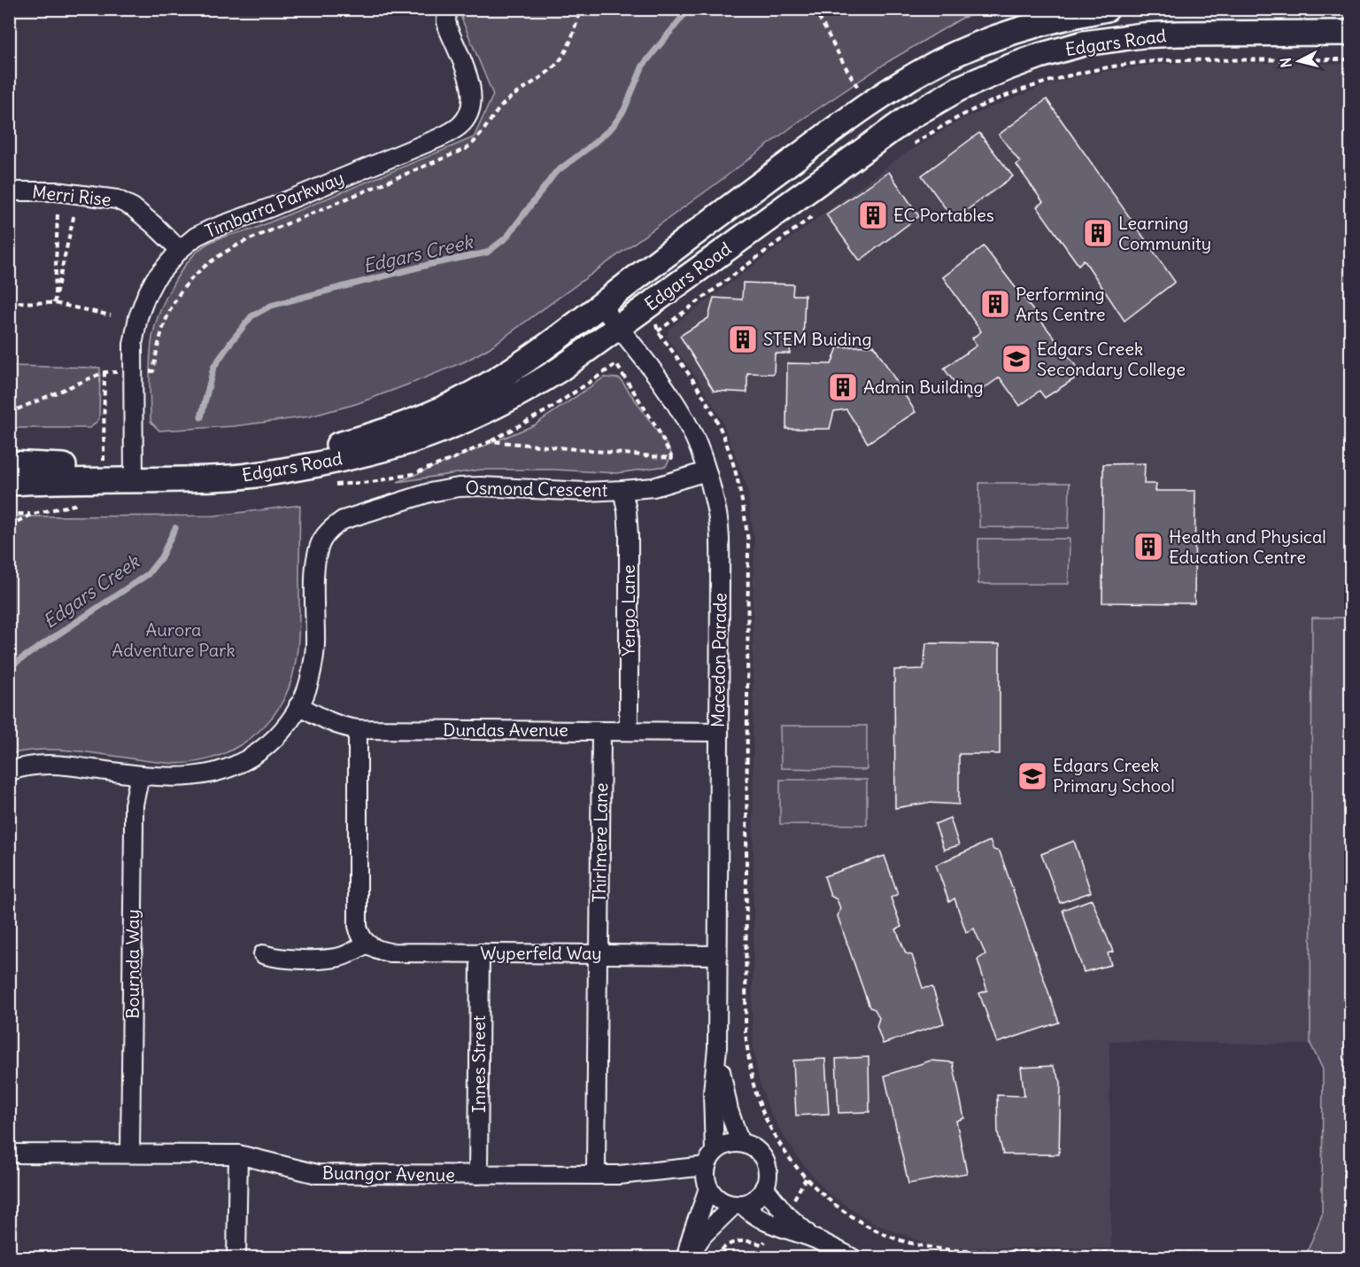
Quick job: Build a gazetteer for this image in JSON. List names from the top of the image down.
{
  "streets": {
    "main road": ["Edgars Road"],
    "street": [
      "Merri Rise",
      "Timbarra Parkway",
      "Osmond Crescent",
      "Yengo Lane",
      "Macedon Parade",
      "Dundas Avenue",
      "Thirlmere Lane",
      "Wyperfeld Way",
      "Bournda Way",
      "Innes Street",
      "Buangor Avenue"
    ]
  },
  "crossings": [
    ["Edgars Road", "Timbarra Parkway"],
    ["Edgars Road", "Macedon Parade"],
    ["Merri Rise", "Timbarra Parkway"],
    ["Osmond Crescent", "Yengo Lane"],
    ["Osmond Crescent", "Macedon Parade"],
    ["Osmond Crescent", "Dundas Avenue"],
    ["Osmond Crescent", "Bournda Way"],
    ["Yengo Lane", "Dundas Avenue"],
    ["Macedon Parade", "Dundas Avenue"],
    ["Macedon Parade", "Wyperfeld Way"],
    ["Macedon Parade", "Buangor Avenue"],
    ["Dundas Avenue", "Thirlmere Lane"],
    ["Thirlmere Lane", "Wyperfeld Way"],
    ["Thirlmere Lane", "Buangor Avenue"],
    ["Wyperfeld Way", "Innes Street"],
    ["Bournda Way", "Buangor Avenue"],
    ["Innes Street", "Buangor Avenue"]
  ],
  "water": ["Edgars Creek"],
  "parks": ["Aurora Adventure Park"],
  "places": {
    "building": [
      "EC Portables",
      "Learning Community",
      "Performing Arts Centre",
      "STEM Buiding",
      "Admin Building",
      "Health and Physical Education Centre"
    ],
    "school or university": ["Edgars Creek Secondary College", "Edgars Creek Primary School"]
  },
  "north": "left"
}
